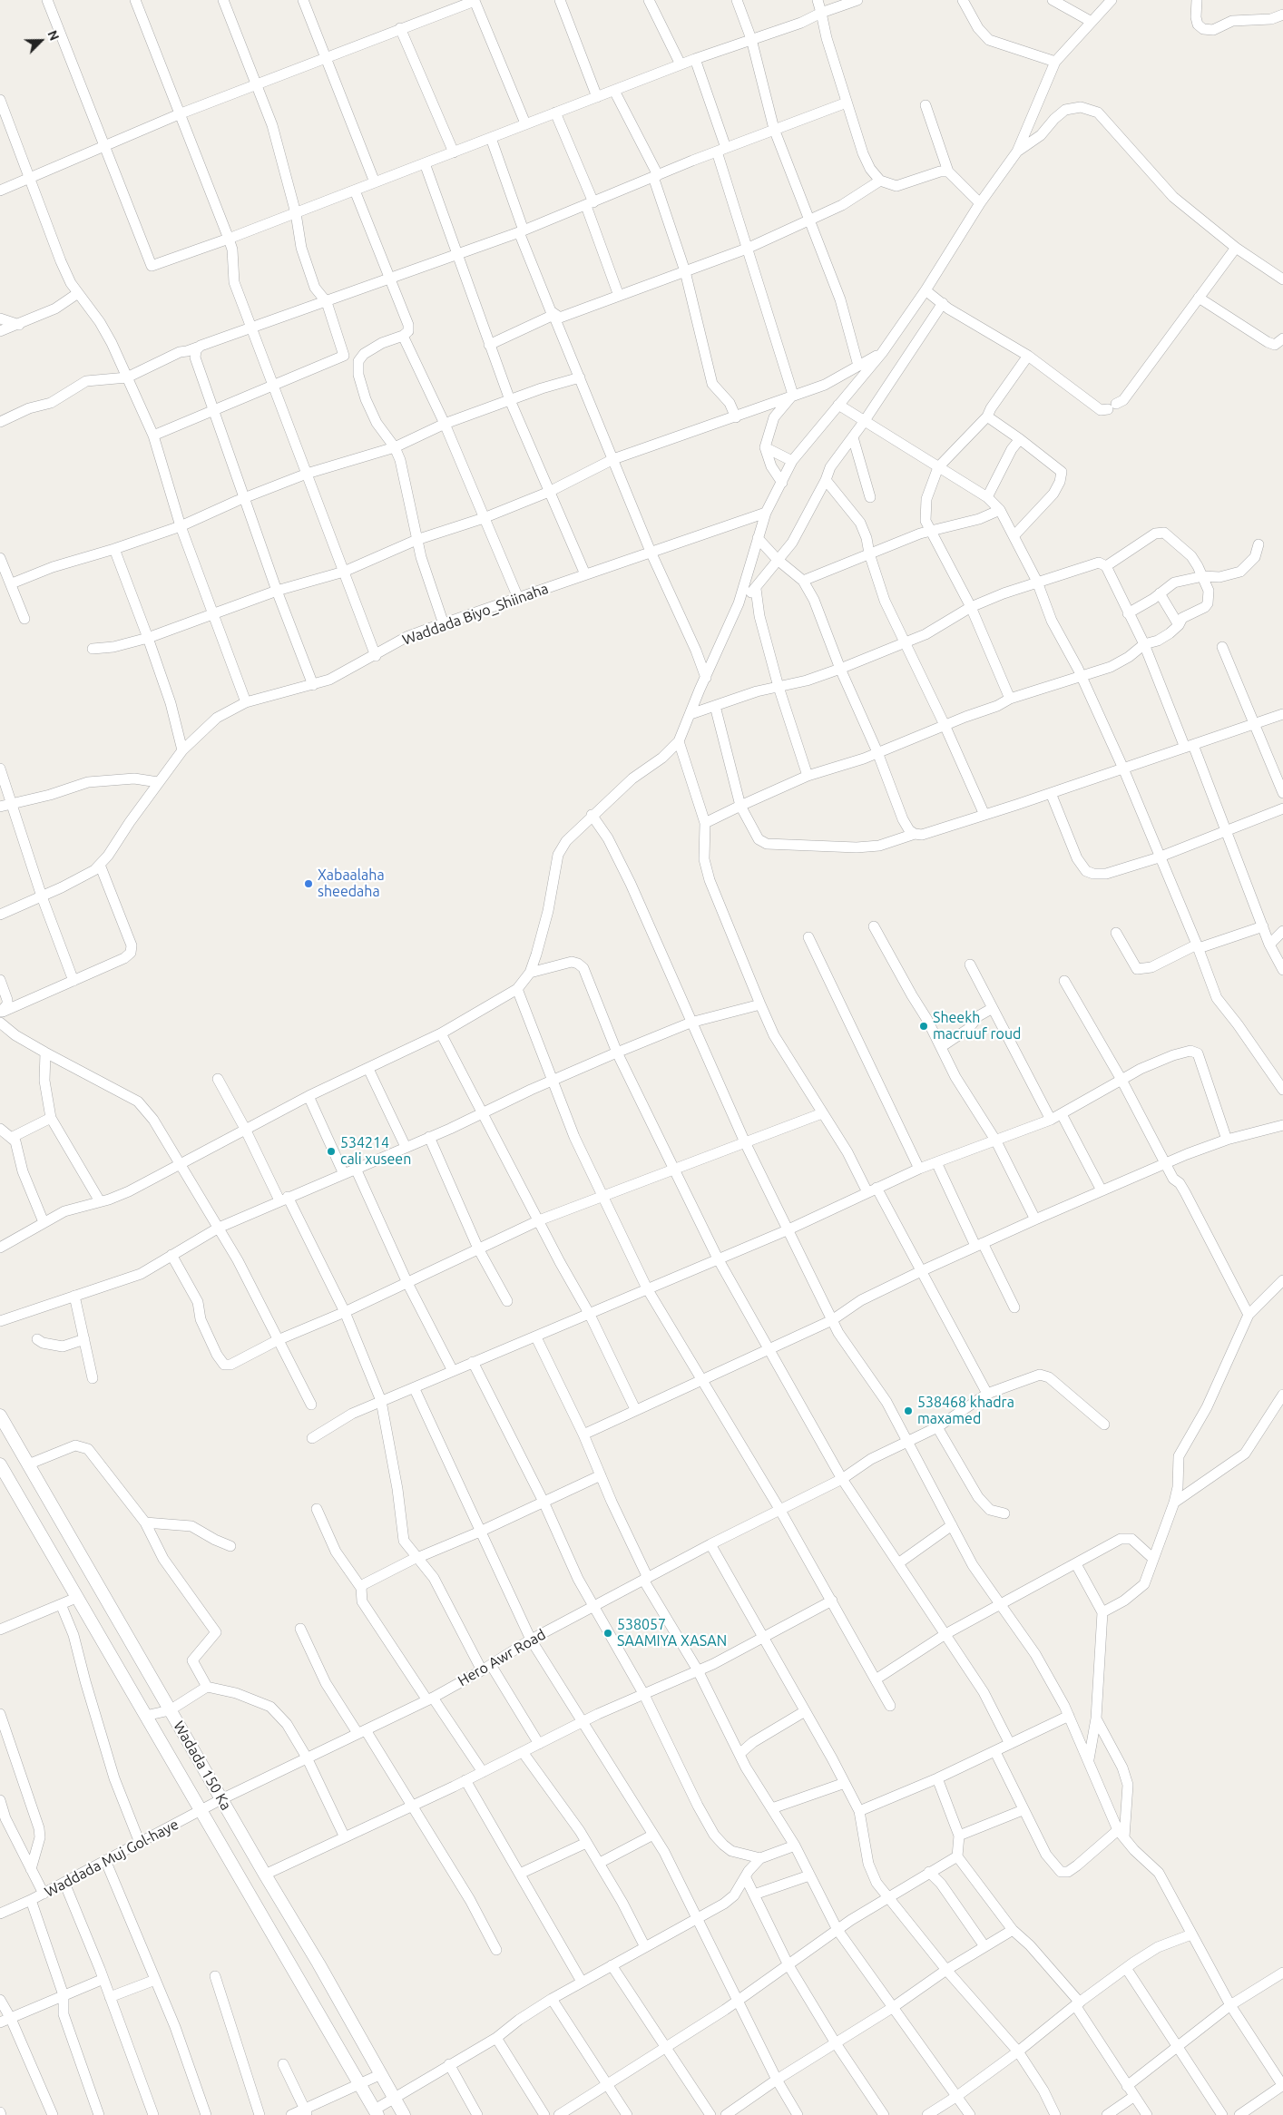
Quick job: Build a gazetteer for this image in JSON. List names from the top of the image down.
{
  "streets": {
    "street": [
      "Waddada Biyo_Shiinaha",
      "Hero Awr Road",
      "Wadada 150 Ka",
      "Waddada Muj Gol-haye"
    ]
  },
  "crossings": [
    ["Hero Awr Road", "Wadada 150 Ka"],
    ["Hero Awr Road", "Waddada Muj Gol-haye"],
    ["Wadada 150 Ka", "Waddada Muj Gol-haye"]
  ],
  "places": [
    "Xabaalaha sheedaha",
    "Sheekh macruuf roud",
    "534214 cali xuseen",
    "538468 khadra maxamed",
    "538057 SAAMIYA XASAN"
  ],
  "north": "top right"
}
